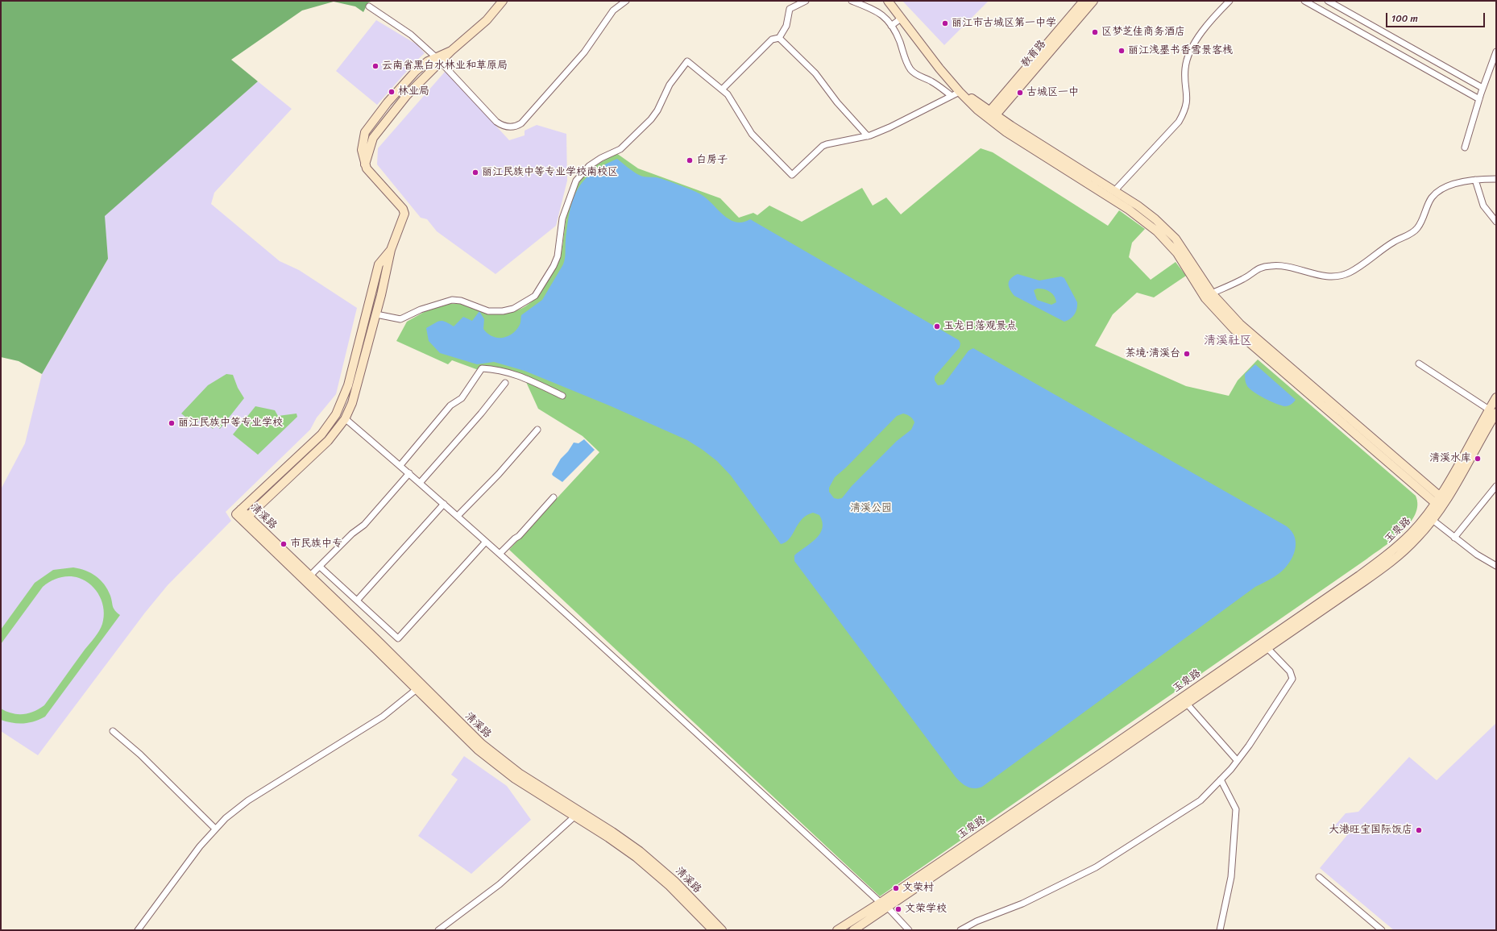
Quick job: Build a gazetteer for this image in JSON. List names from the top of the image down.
{
  "streets": {
    "street": ["教育路", "清溪路", "玉泉路"]
  },
  "districts": ["清溪社区"],
  "parks": ["清溪公园"],
  "places": [
    "丽江市古城区第一中学",
    "区梦芝佳商务酒店",
    "丽江浅墨书香雪景客栈",
    "云南省黑白水林业和草原局",
    "林业局",
    "古城区一中",
    "白房子",
    "丽江民族中等专业学校南校区",
    "玉龙日落观景点",
    "茶境·清溪台",
    "丽江民族中等专业学校",
    "清溪水库",
    "市民族中专",
    "大港旺宝国际饭店",
    "文荣村",
    "文荣学校"
  ],
  "scale_bar": "100 m"
}
